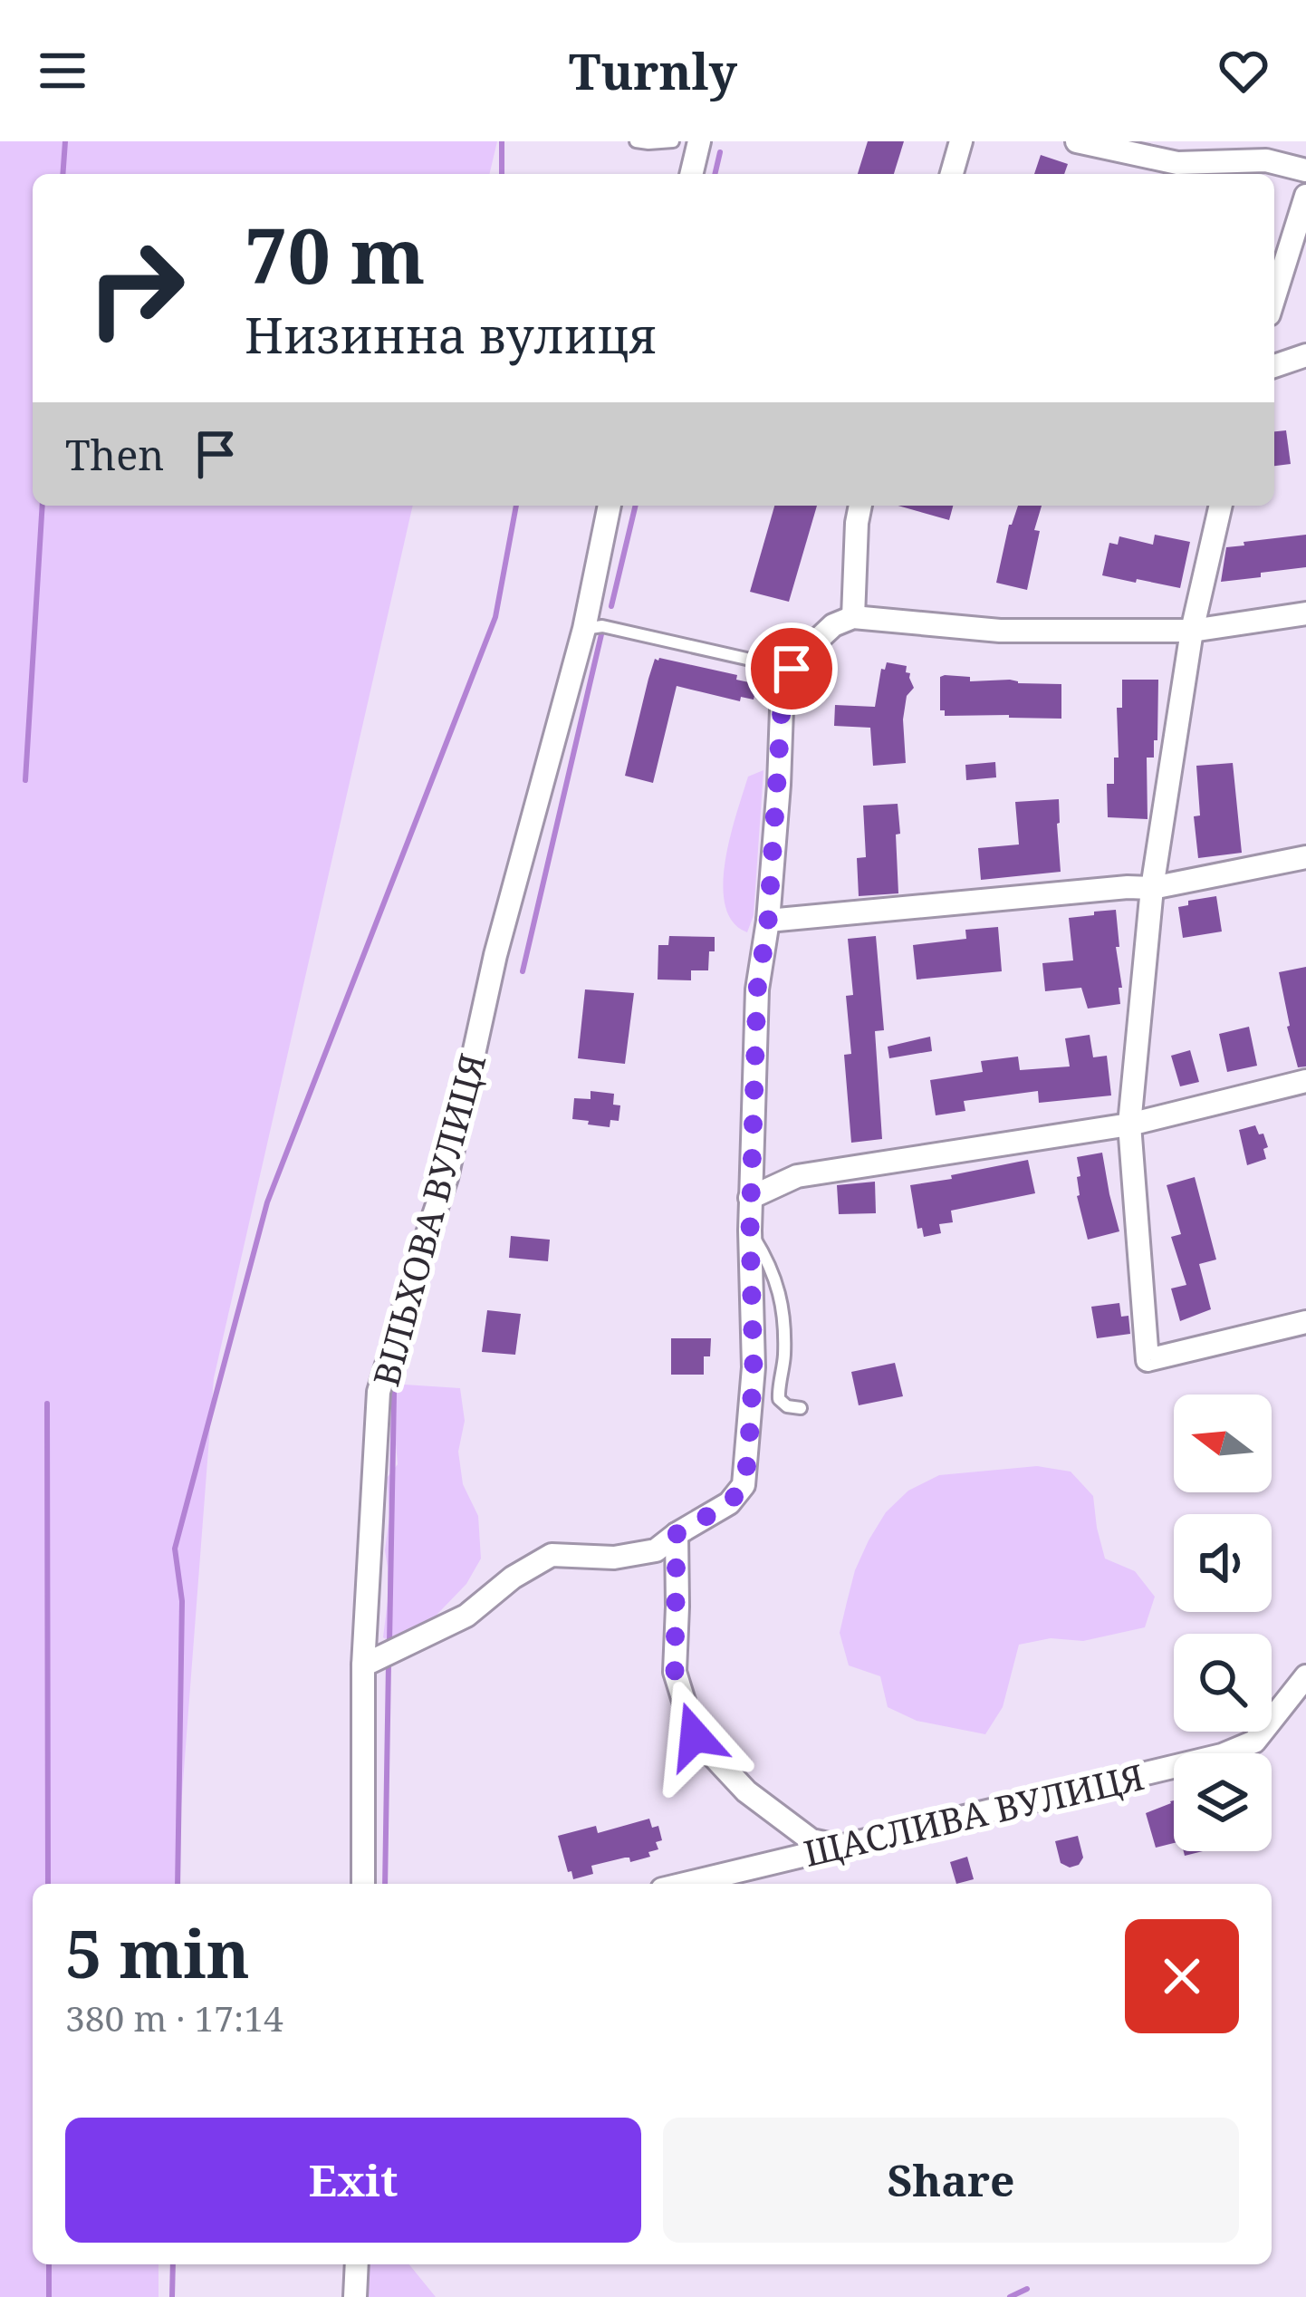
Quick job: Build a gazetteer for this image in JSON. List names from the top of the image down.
{
  "streets": {
    "street": ["ВІЛЬХОВА ВУЛИЦЯ", "ЩАСЛИВА ВУЛИЦЯ"]
  },
  "north": "left",
  "page": {
    "header": "Turnly",
    "turn": ["70 m", "Низинна вулиця"],
    "then": "Then",
    "heading": ["5 min", "380 m · 17:14"],
    "buttons": ["Exit", "Share"]
  }
}
